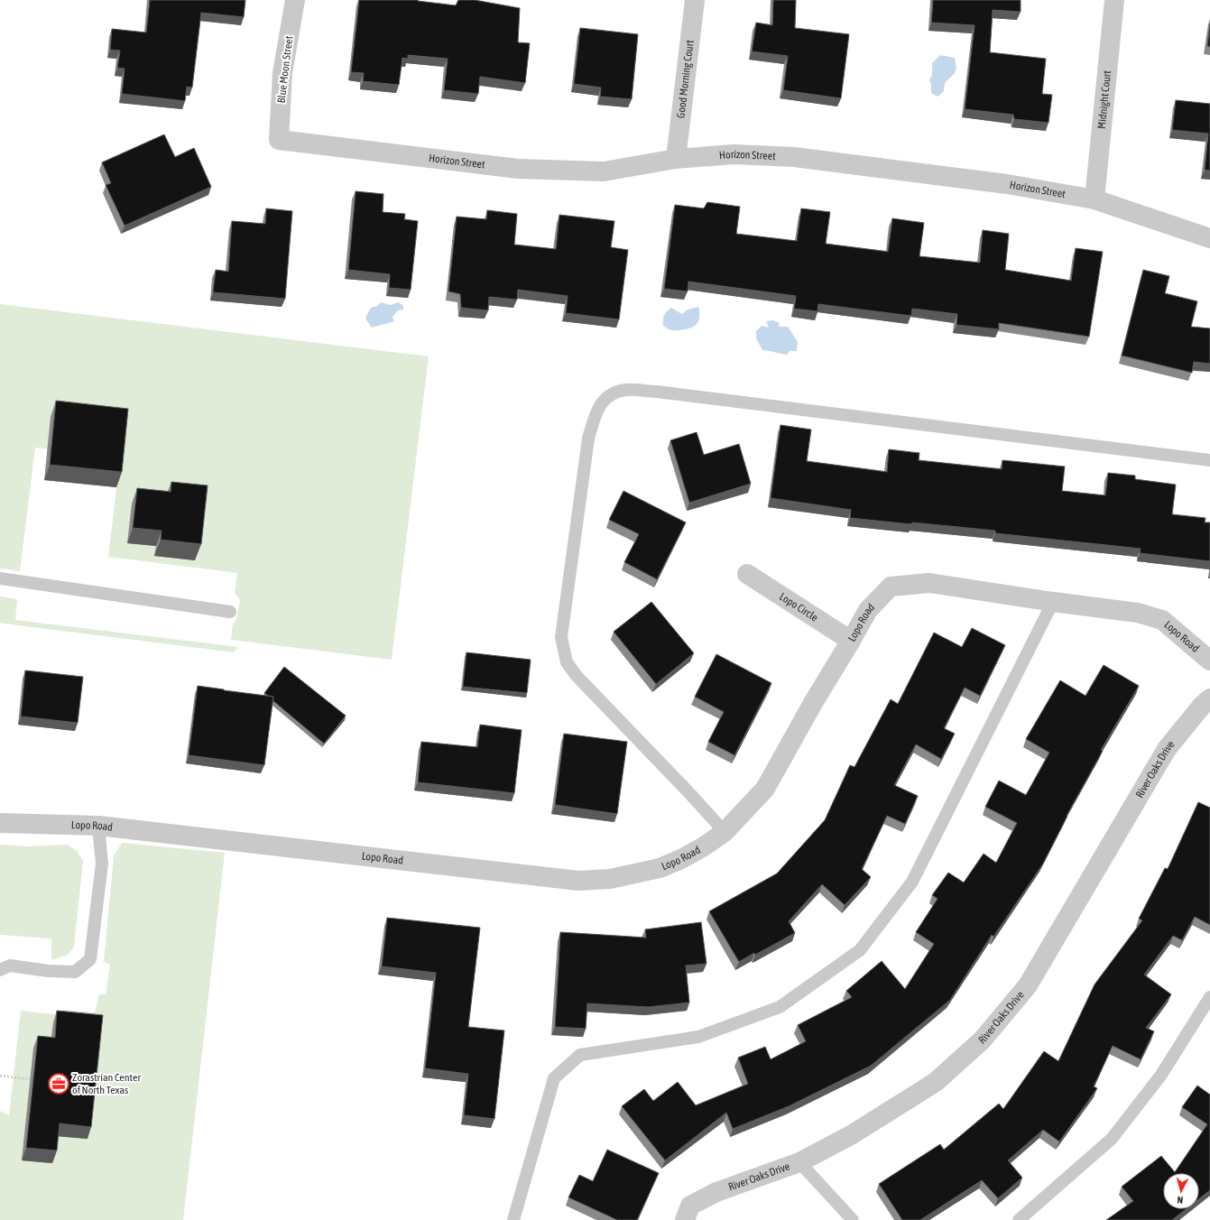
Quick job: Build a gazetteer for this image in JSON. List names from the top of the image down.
{
  "streets": {
    "street": [
      "Blue Moon Street",
      "Good Morning Court",
      "Midnight Court",
      "Horizon Street",
      "Lopo Circle",
      "Lopo Road",
      "River Oaks Drive"
    ]
  },
  "crossings": [
    ["Blue Moon Street", "Horizon Street"],
    ["Good Morning Court", "Horizon Street"],
    ["Midnight Court", "Horizon Street"],
    ["Lopo Circle", "Lopo Road"]
  ],
  "places": {
    "office": ["Zorastrian Center of North Texas"]
  },
  "north": "bottom"
}
